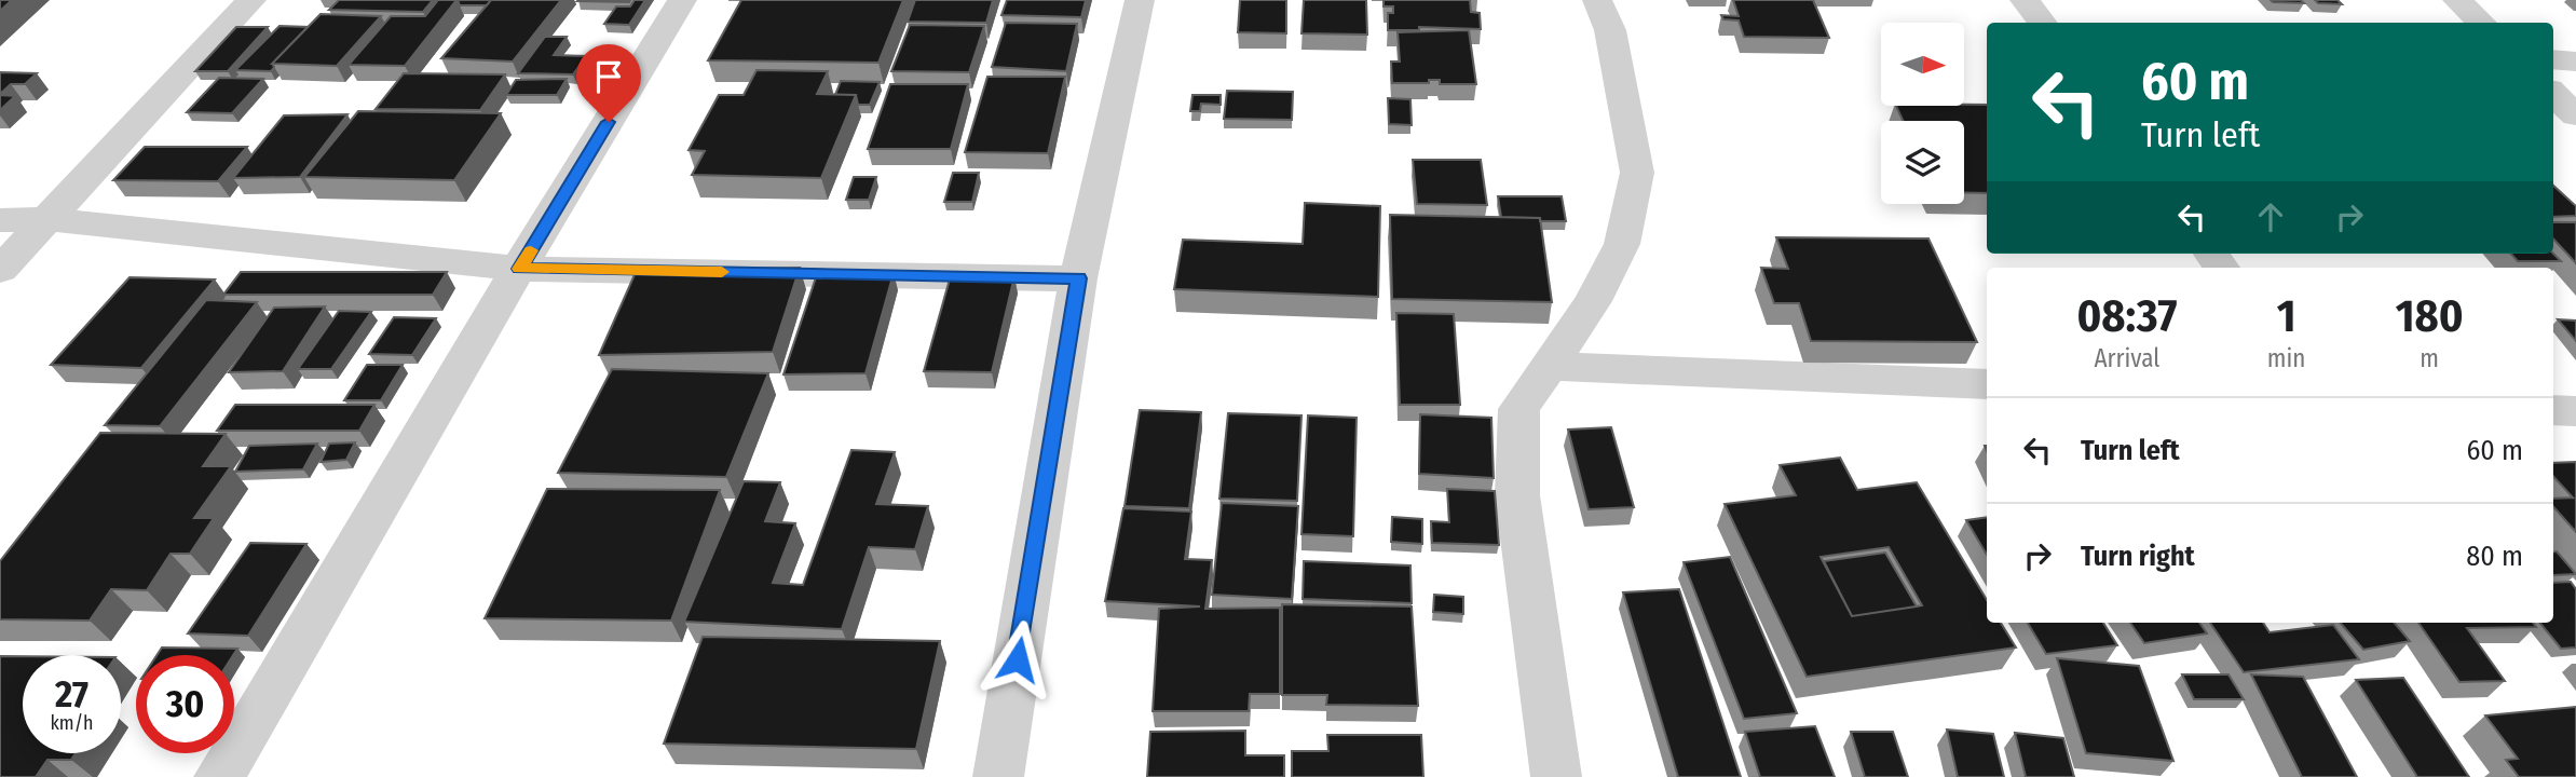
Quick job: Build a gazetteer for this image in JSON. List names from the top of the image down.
{
  "north": "right",
  "page": {
    "turn": ["60 m", "Turn left"],
    "eta": [
      "08:37",
      "Arrival",
      "1",
      "min",
      "180",
      "m"
    ],
    "list": [
      {
        "name": "Turn left",
        "value": "60 m"
      },
      {
        "name": "Turn right",
        "value": "80 m"
      }
    ],
    "speed": "27 km/h",
    "limit": "30"
  }
}
